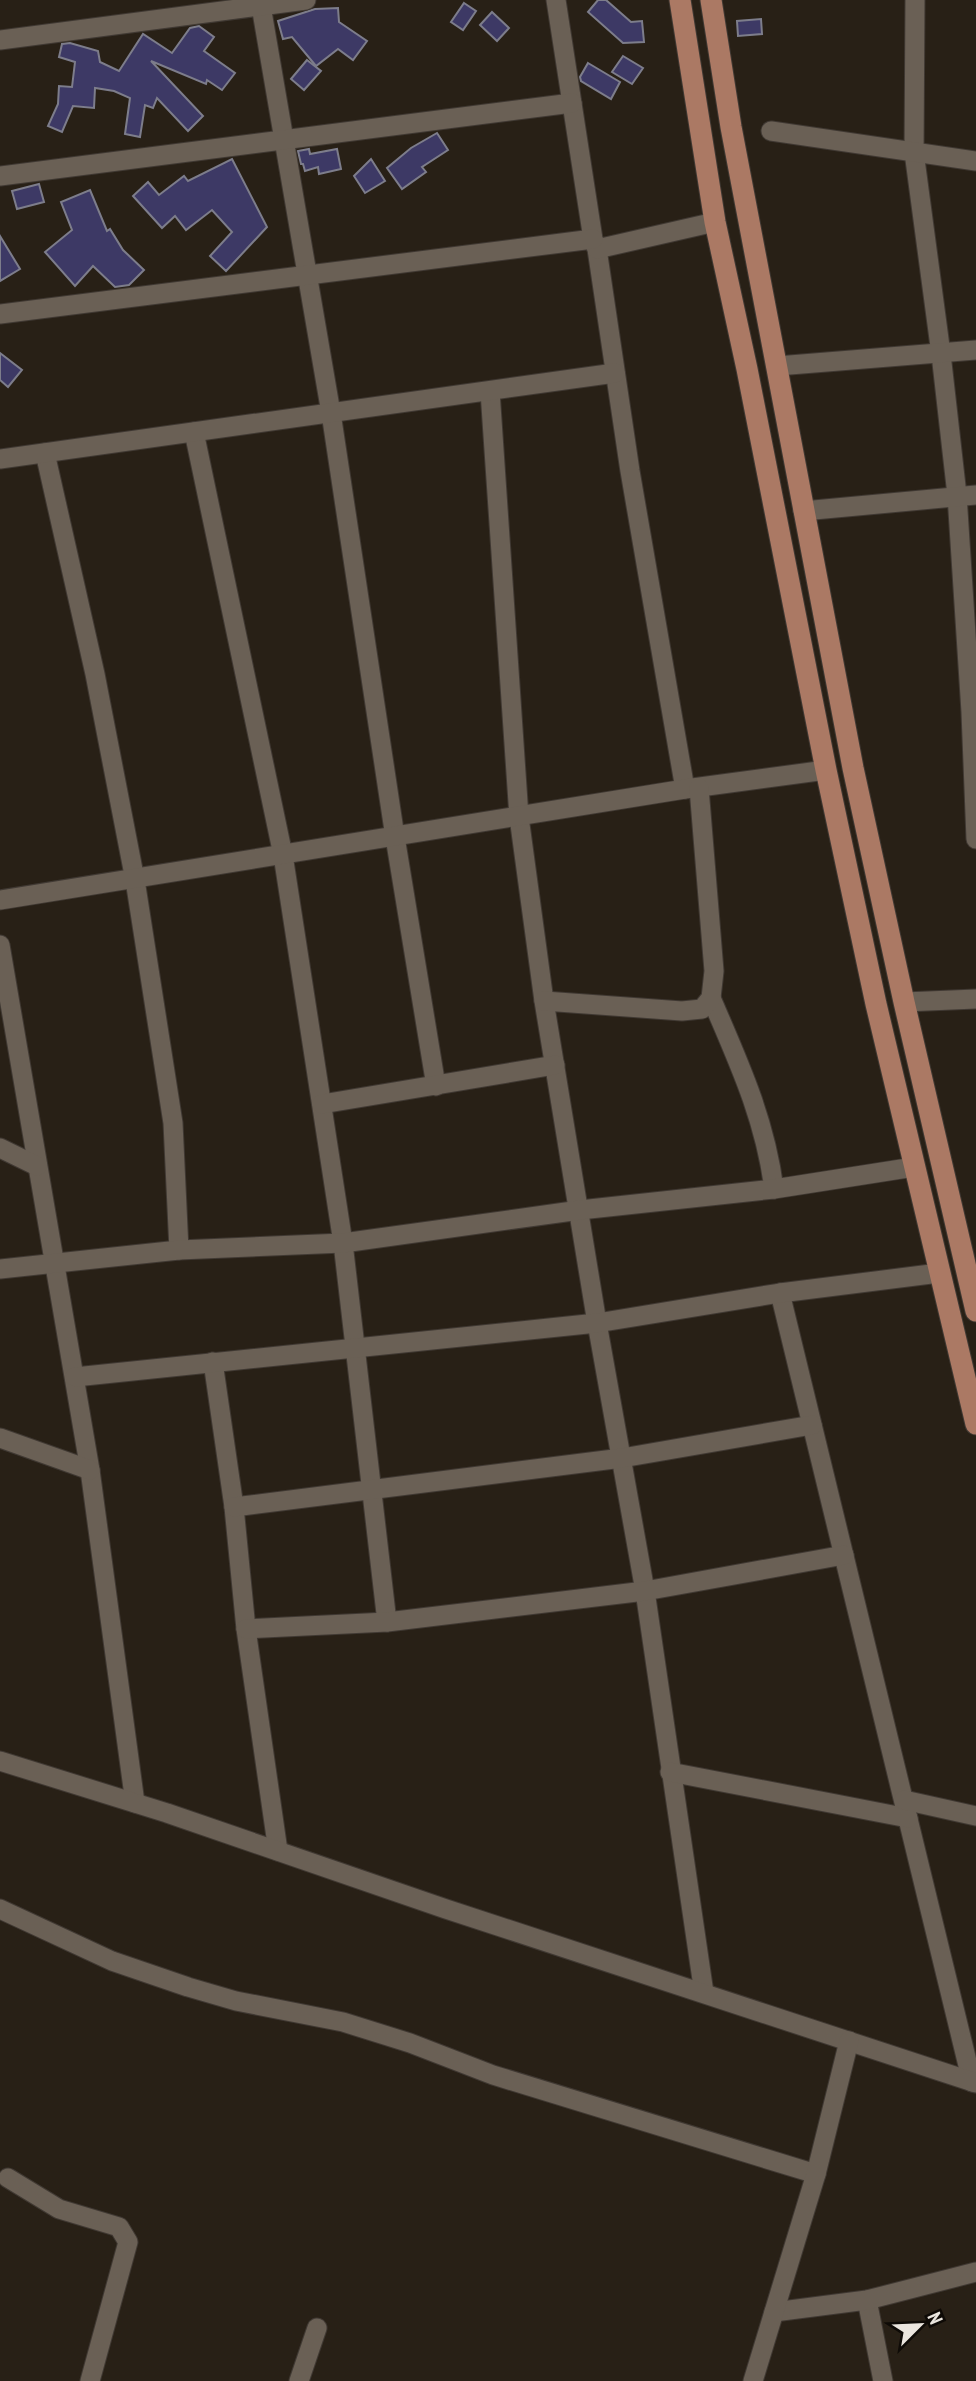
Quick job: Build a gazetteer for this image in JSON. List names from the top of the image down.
{
  "north": "top right"
}
